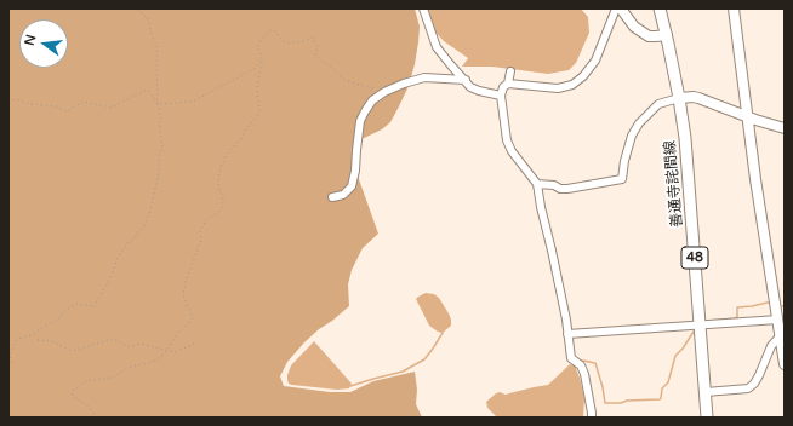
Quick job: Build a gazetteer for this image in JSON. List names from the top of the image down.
{
  "streets": {
    "main road": ["善通寺詫間線", "48"]
  },
  "north": "left"
}
